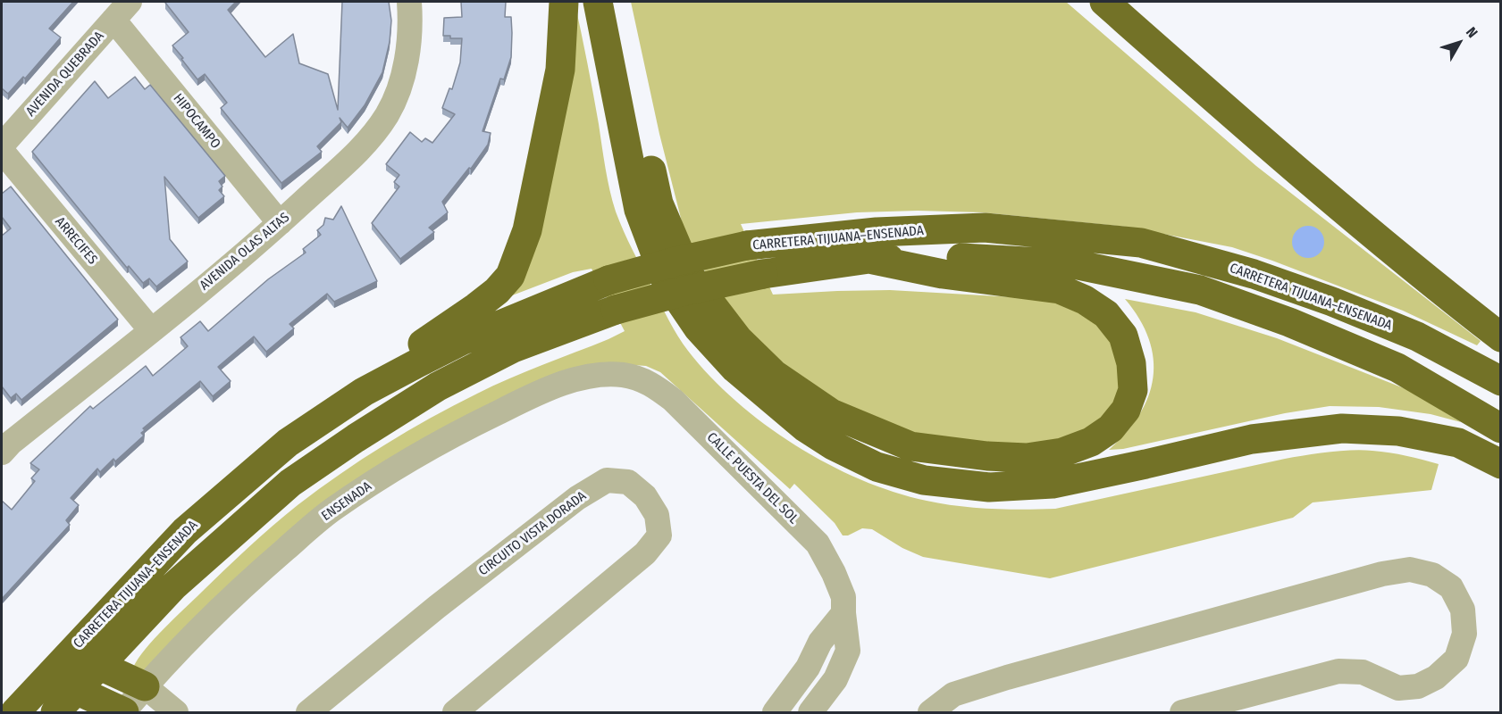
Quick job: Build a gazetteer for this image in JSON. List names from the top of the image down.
{
  "streets": {
    "highway": ["CARRETERA TIJUANA–ENSENADA"],
    "street": [
      "AVENIDA QUEBRADA",
      "HIPOCAMPO",
      "ARRECIFES",
      "AVENIDA OLAS ALTAS",
      "CALLE PUESTA DEL SOL",
      "ENSENADA",
      "CIRCUITO VISTA DORADA"
    ]
  },
  "crossings": [
    ["AVENIDA QUEBRADA", "HIPOCAMPO"],
    ["HIPOCAMPO", "AVENIDA OLAS ALTAS"],
    ["ARRECIFES", "AVENIDA OLAS ALTAS"],
    ["CALLE PUESTA DEL SOL", "ENSENADA"]
  ],
  "north": "top right"
}
